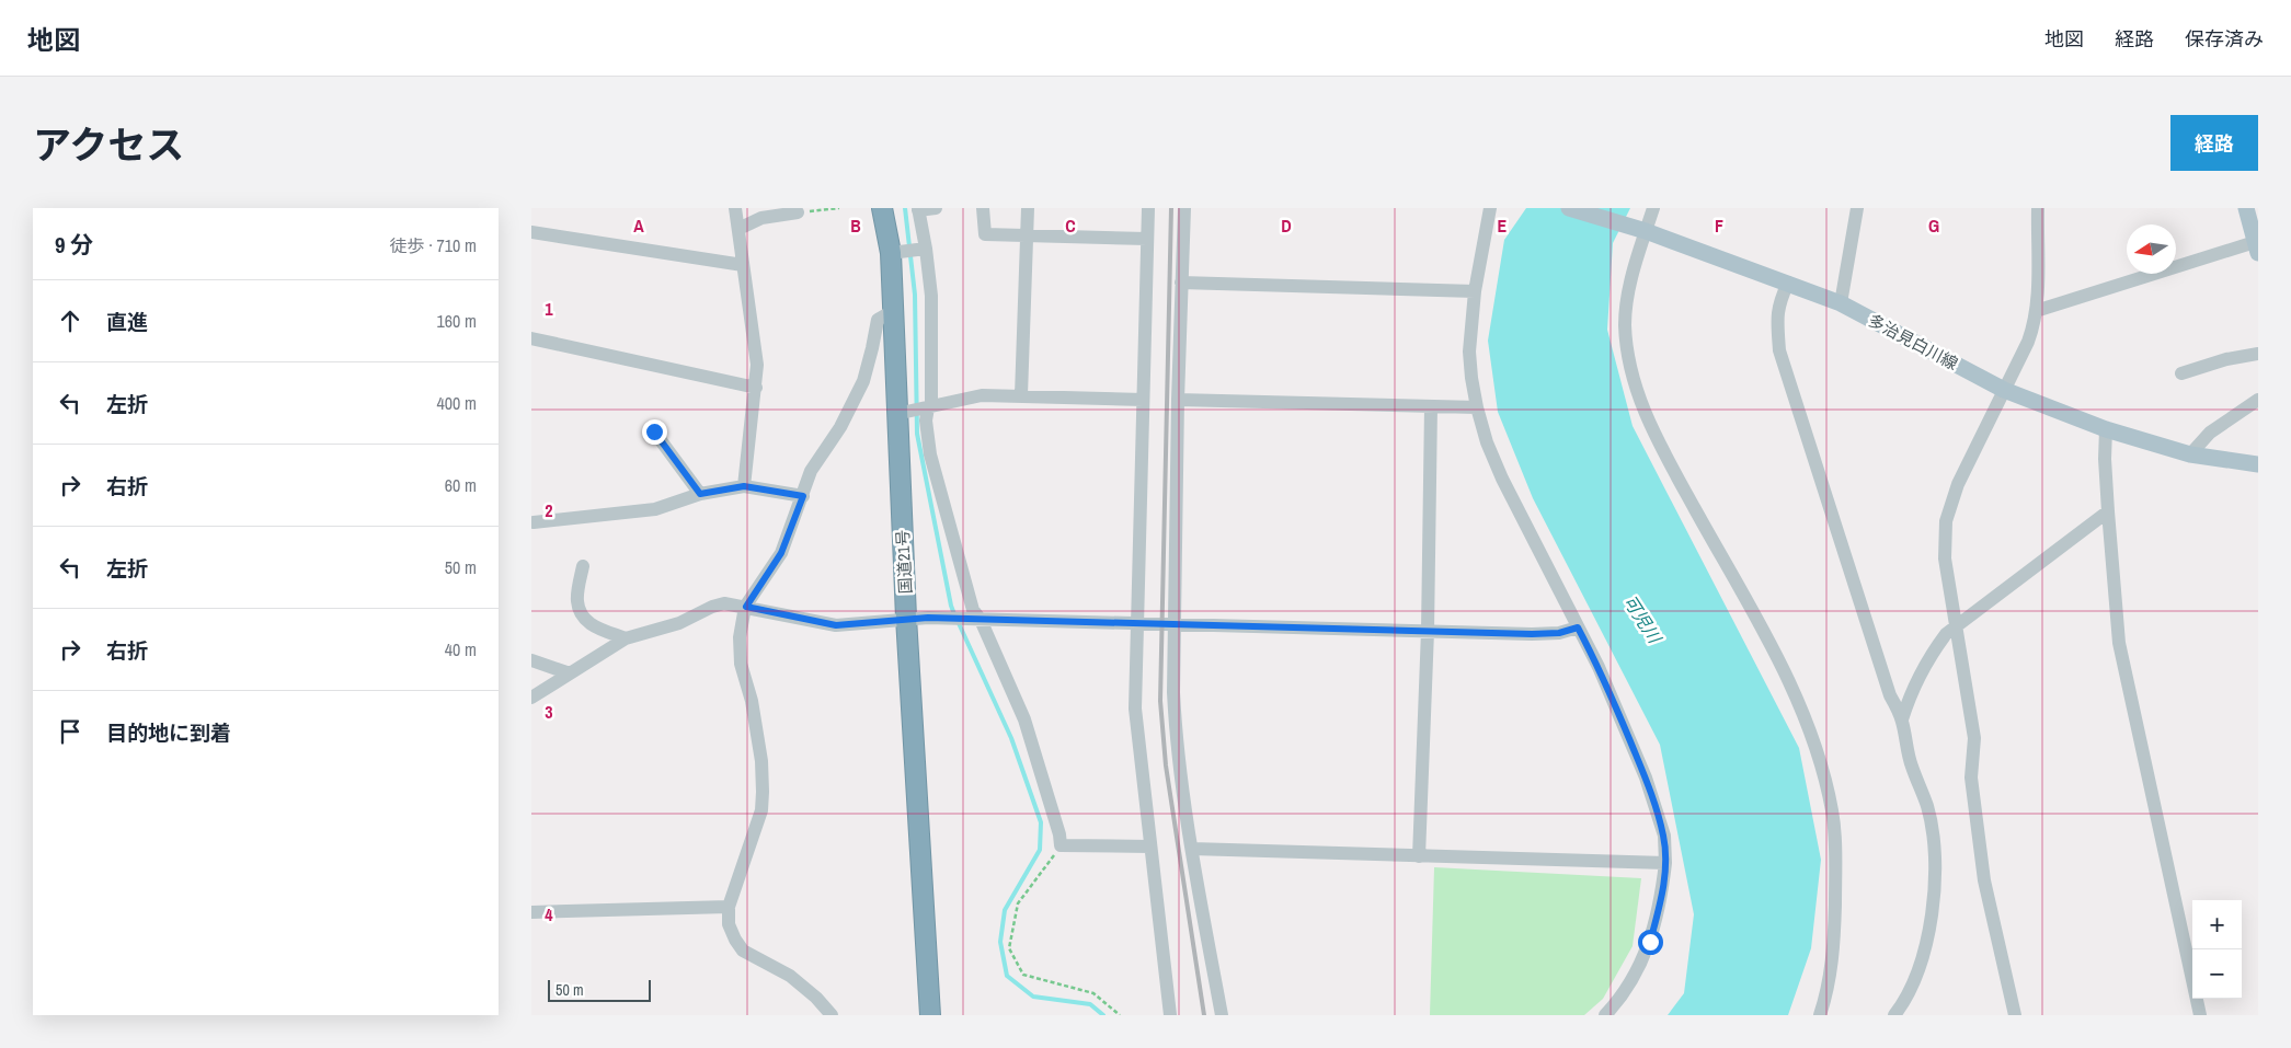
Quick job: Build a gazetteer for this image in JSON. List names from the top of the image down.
{
  "streets": {
    "highway": ["国道21号"],
    "main road": ["多治見白川線"]
  },
  "water": ["可児川"],
  "scale_bar": "50 m",
  "north": "left",
  "page": {
    "header": "地図",
    "nav": ["地図", "経路", "保存済み"],
    "title": "アクセス",
    "buttons": "経路",
    "heading": ["9 分", "徒歩 · 710 m"],
    "list": [
      ["直進", "160 m"],
      ["左折", "400 m"],
      ["右折", "60 m"],
      ["左折", "50 m"],
      ["右折", "40 m"],
      "目的地に到着"
    ],
    "map_buttons": ["+", "−"],
    "scale": "50 m"
  },
  "grid": {
    "columns": [
      "A",
      "B",
      "C",
      "D",
      "E",
      "F",
      "G"
    ],
    "rows": [
      "1",
      "2",
      "3",
      "4"
    ]
  }
}
